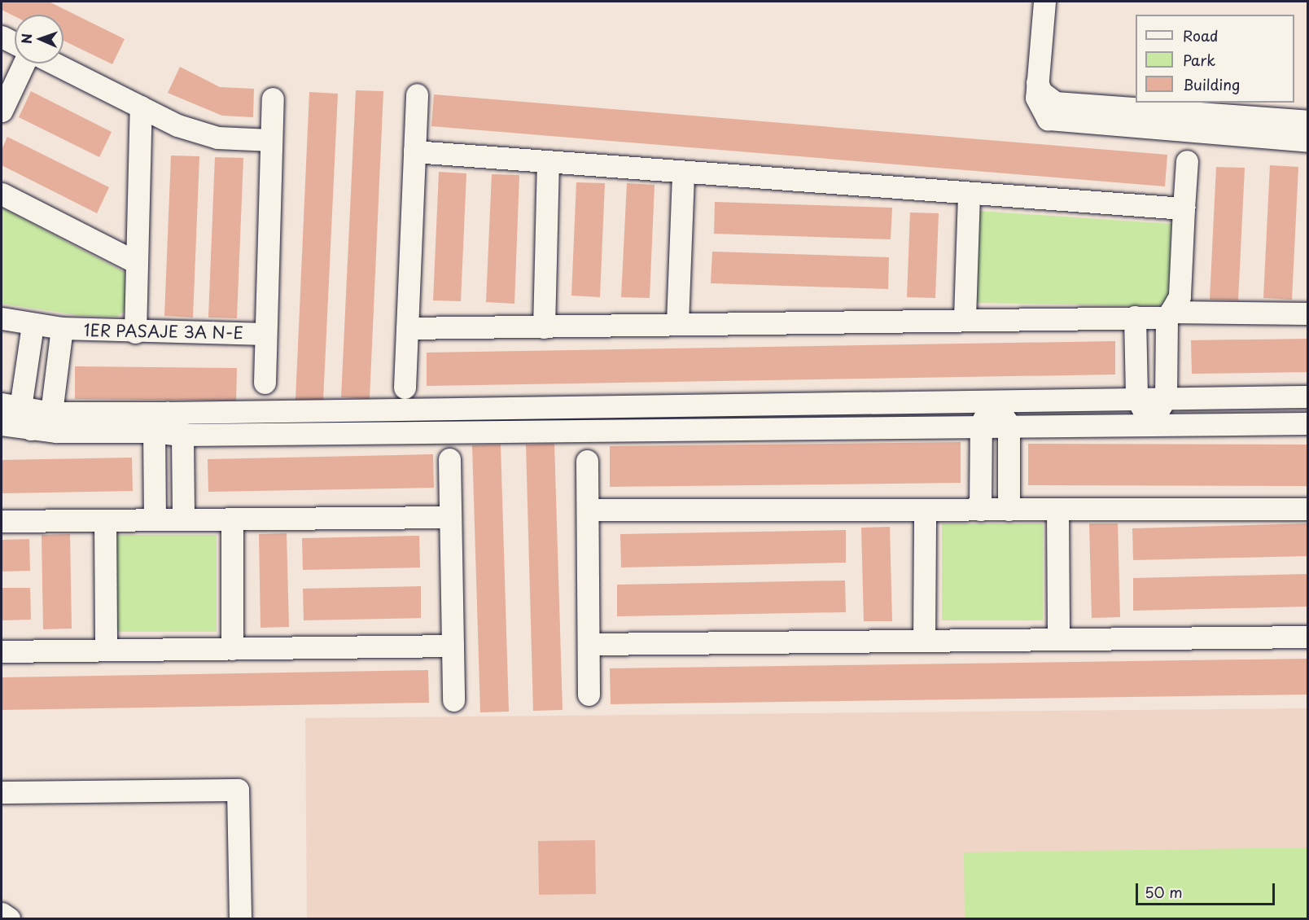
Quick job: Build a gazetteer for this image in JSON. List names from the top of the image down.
{
  "streets": {
    "street": ["1ER PASAJE 3A N-E"]
  },
  "legend": ["Road", "Park", "Building"],
  "scale_bar": "50 m",
  "north": "left"
}
